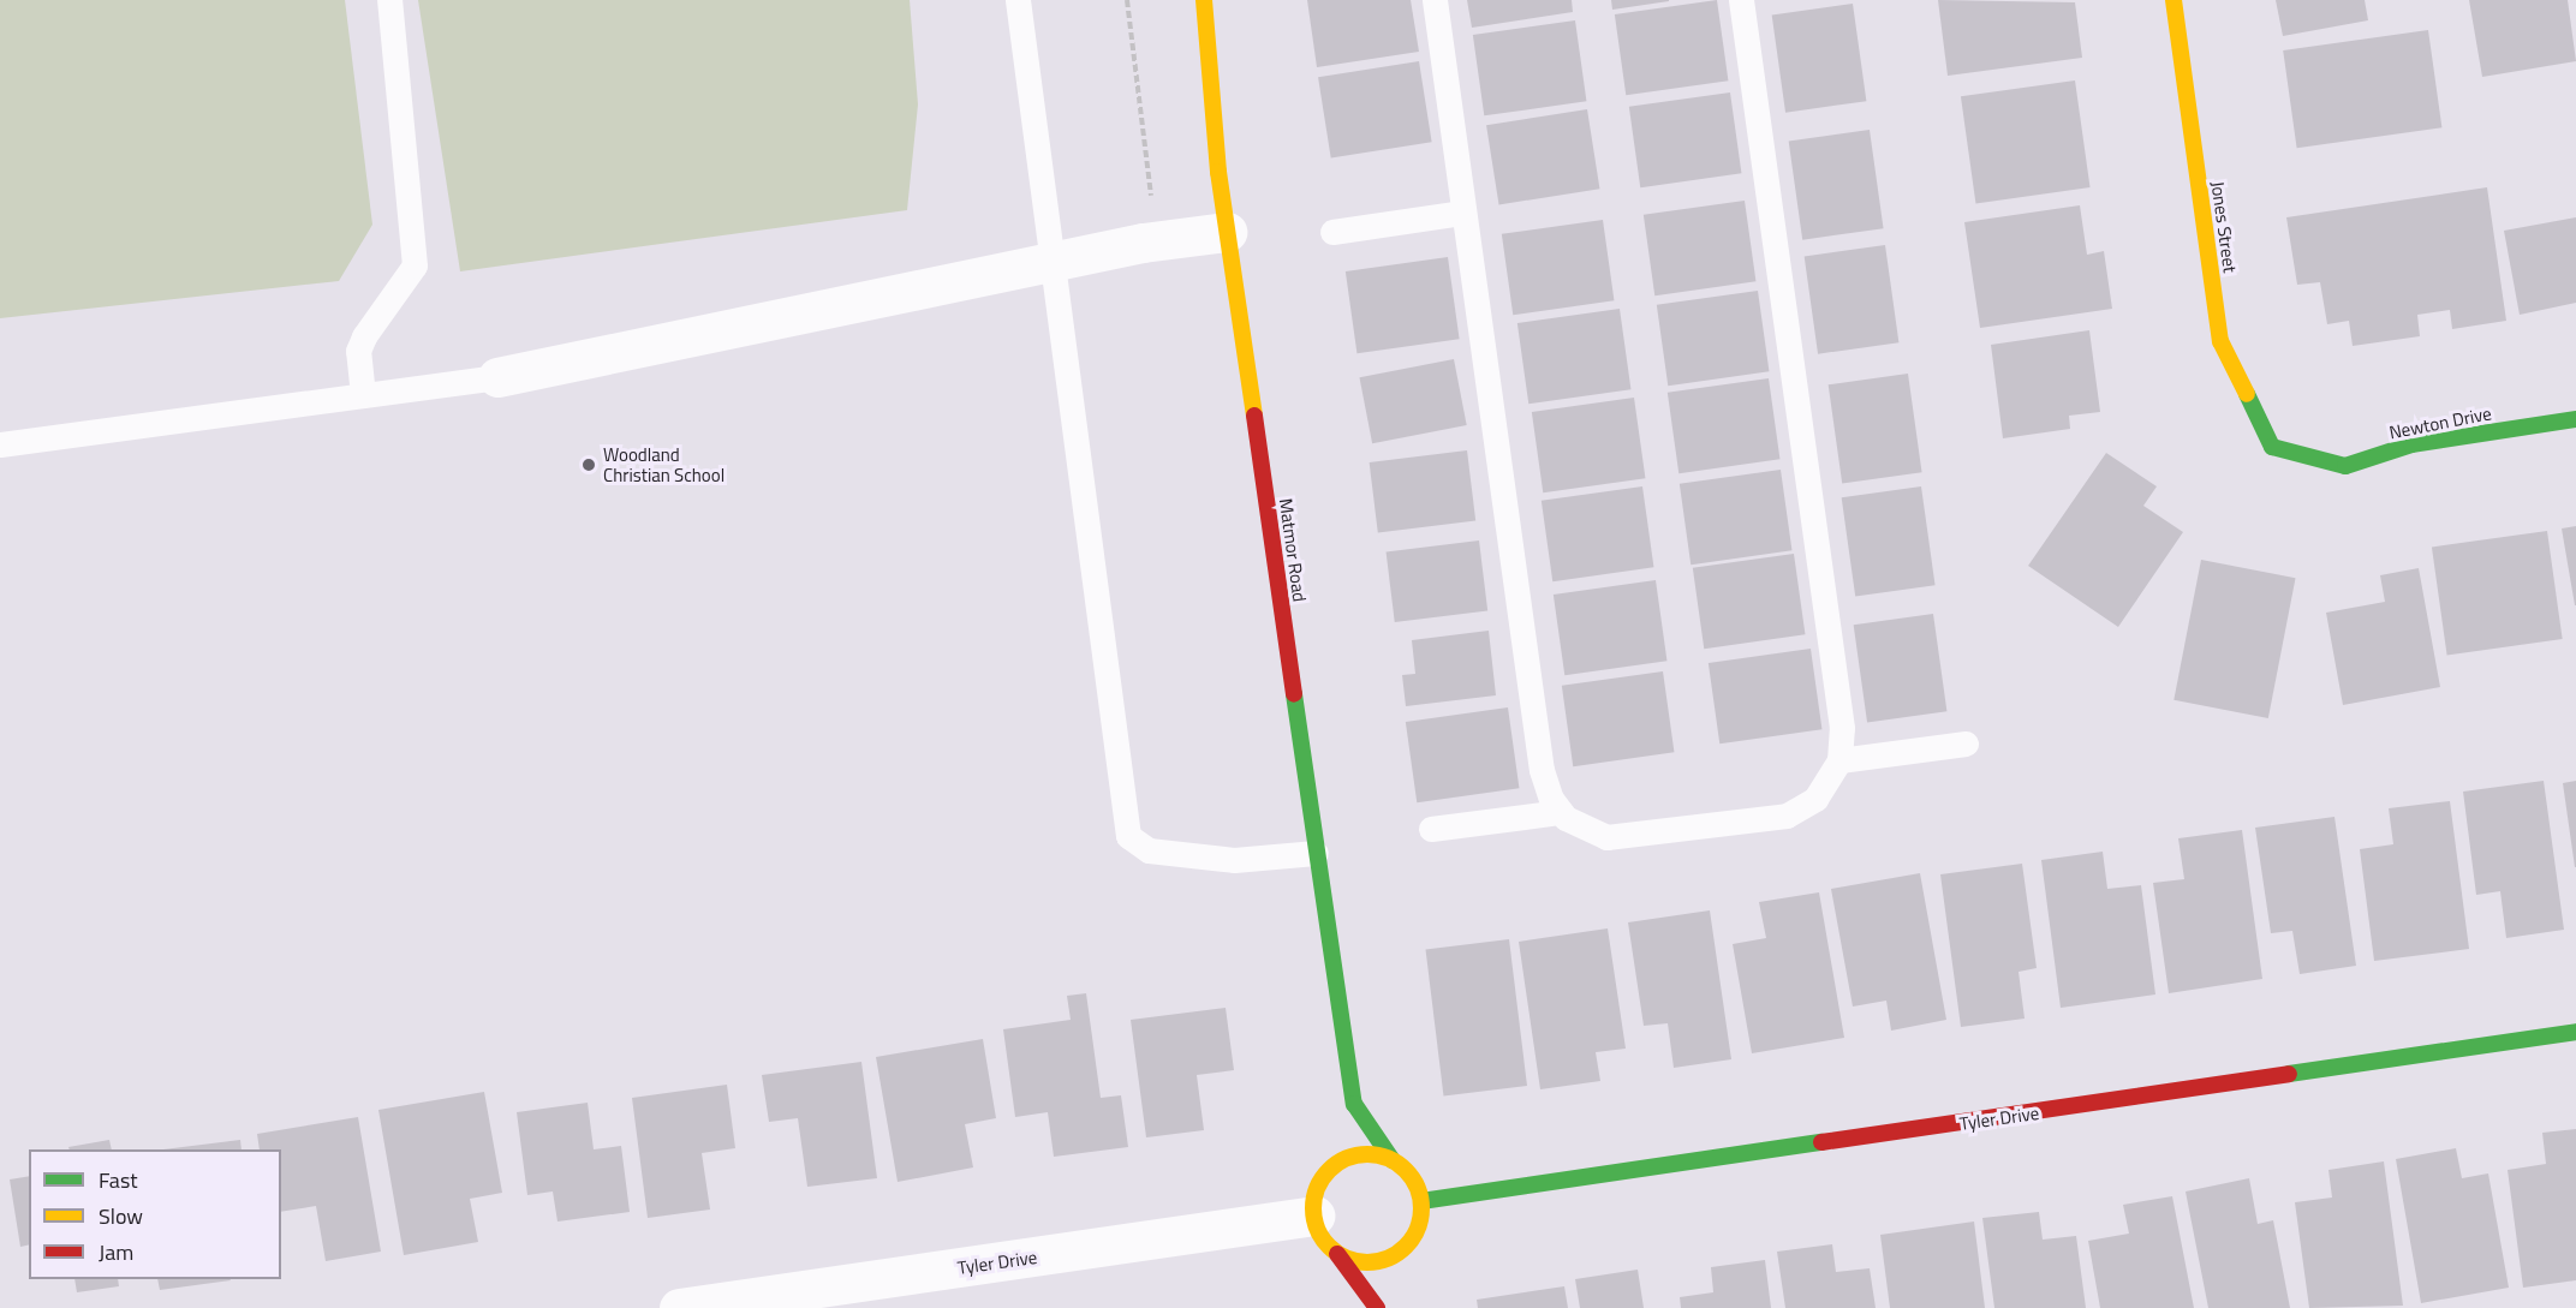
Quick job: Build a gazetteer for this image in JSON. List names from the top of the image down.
{
  "streets": {
    "street": [
      "Jones Street",
      "Newton Drive",
      "Matmor Road",
      "Tyler Drive"
    ]
  },
  "crossings": [
    ["Jones Street", "Newton Drive"],
    ["Matmor Road", "Tyler Drive"]
  ],
  "places": ["Woodland Christian School"],
  "legend": ["Fast", "Slow", "Jam"]
}
